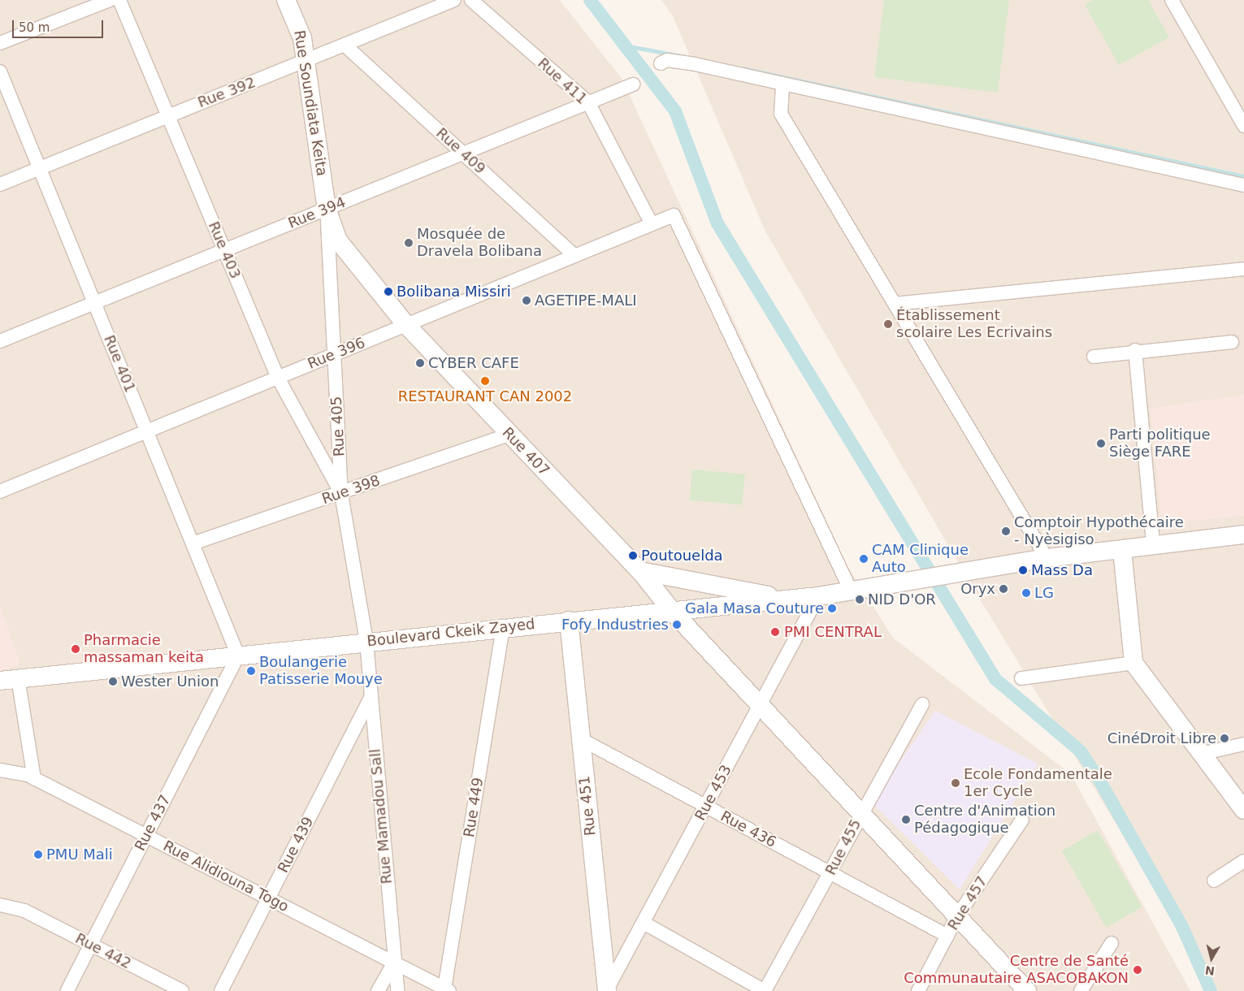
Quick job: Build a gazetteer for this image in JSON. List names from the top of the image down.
{
  "streets": {
    "main road": [
      "Rue Soundiata Keita",
      "Rue 407",
      "Boulevard Ckeik Zayed",
      "Rue 451"
    ],
    "street": [
      "Rue 411",
      "Rue 392",
      "Rue 409",
      "Rue 394",
      "Rue 403",
      "Rue 396",
      "Rue 401",
      "Rue 405",
      "Rue 398",
      "Rue 453",
      "Rue 449",
      "Rue Mamadou Sall",
      "Rue 437",
      "Rue 436",
      "Rue 439",
      "Rue 455",
      "Rue Alidiouna Togo",
      "Rue 457",
      "Rue 442"
    ]
  },
  "crossings": [
    ["Rue 411", "Rue 394"],
    ["Rue 411", "Rue 396"],
    ["Rue 392", "Rue Soundiata Keita"],
    ["Rue 392", "Rue 409"],
    ["Rue 392", "Rue 403"],
    ["Rue 392", "Rue 401"],
    ["Rue Soundiata Keita", "Rue 394"],
    ["Rue Soundiata Keita", "Rue 405"],
    ["Rue Soundiata Keita", "Rue 407"],
    ["Rue 409", "Rue 394"],
    ["Rue 409", "Rue 396"],
    ["Rue 394", "Rue 403"],
    ["Rue 394", "Rue 401"],
    ["Rue 394", "Rue 405"],
    ["Rue 394", "Rue 407"],
    ["Rue 403", "Rue 396"],
    ["Rue 403", "Rue 405"],
    ["Rue 403", "Rue 398"],
    ["Rue 396", "Rue 401"],
    ["Rue 396", "Rue 405"],
    ["Rue 396", "Rue 407"],
    ["Rue 396", "Boulevard Ckeik Zayed"],
    ["Rue 401", "Rue 398"],
    ["Rue 401", "Boulevard Ckeik Zayed"],
    ["Rue 401", "Rue 437"],
    ["Rue 405", "Rue 407"],
    ["Rue 405", "Rue 398"],
    ["Rue 405", "Boulevard Ckeik Zayed"],
    ["Rue 405", "Rue Mamadou Sall"],
    ["Rue 407", "Rue 398"],
    ["Rue 407", "Boulevard Ckeik Zayed"],
    ["Rue 407", "Rue 453"],
    ["Rue 407", "Rue 455"],
    ["Rue 407", "Rue 457"],
    ["Boulevard Ckeik Zayed", "Rue 453"],
    ["Boulevard Ckeik Zayed", "Rue 451"],
    ["Boulevard Ckeik Zayed", "Rue 449"],
    ["Boulevard Ckeik Zayed", "Rue Mamadou Sall"],
    ["Boulevard Ckeik Zayed", "Rue 437"],
    ["Rue 453", "Rue 451"],
    ["Rue 453", "Rue 436"],
    ["Rue 451", "Rue 436"],
    ["Rue 449", "Rue Alidiouna Togo"],
    ["Rue Mamadou Sall", "Rue 439"],
    ["Rue Mamadou Sall", "Rue Alidiouna Togo"],
    ["Rue 437", "Rue Alidiouna Togo"],
    ["Rue 437", "Rue 442"],
    ["Rue 436", "Rue 455"],
    ["Rue 436", "Rue 457"],
    ["Rue 439", "Rue Alidiouna Togo"]
  ],
  "places": [
    "Mosquée de Dravela Bolibana",
    "Bolibana Missiri",
    "AGETIPE-MALI",
    "Établissement scolaire Les Ecrivains",
    "CYBER CAFE",
    "RESTAURANT CAN 2002",
    "Parti politique Siège FARE",
    "Comptoir Hypothécaire - Nyèsigiso",
    "Poutouelda",
    "CAM Clinique Auto",
    "Mass Da",
    "Oryx",
    "LG",
    "NID D'OR",
    "Gala Masa Couture",
    "Fofy Industries",
    "PMI CENTRAL",
    "Pharmacie massaman keita",
    "Boulangerie Patisserie Mouye",
    "Wester Union",
    "CinéDroit Libre",
    "Ecole Fondamentale 1er Cycle",
    "Centre d'Animation Pédagogique",
    "PMU Mali",
    "Centre de Santé Communautaire ASACOBAKON"
  ],
  "scale_bar": "50 m",
  "north": "bottom"
}
